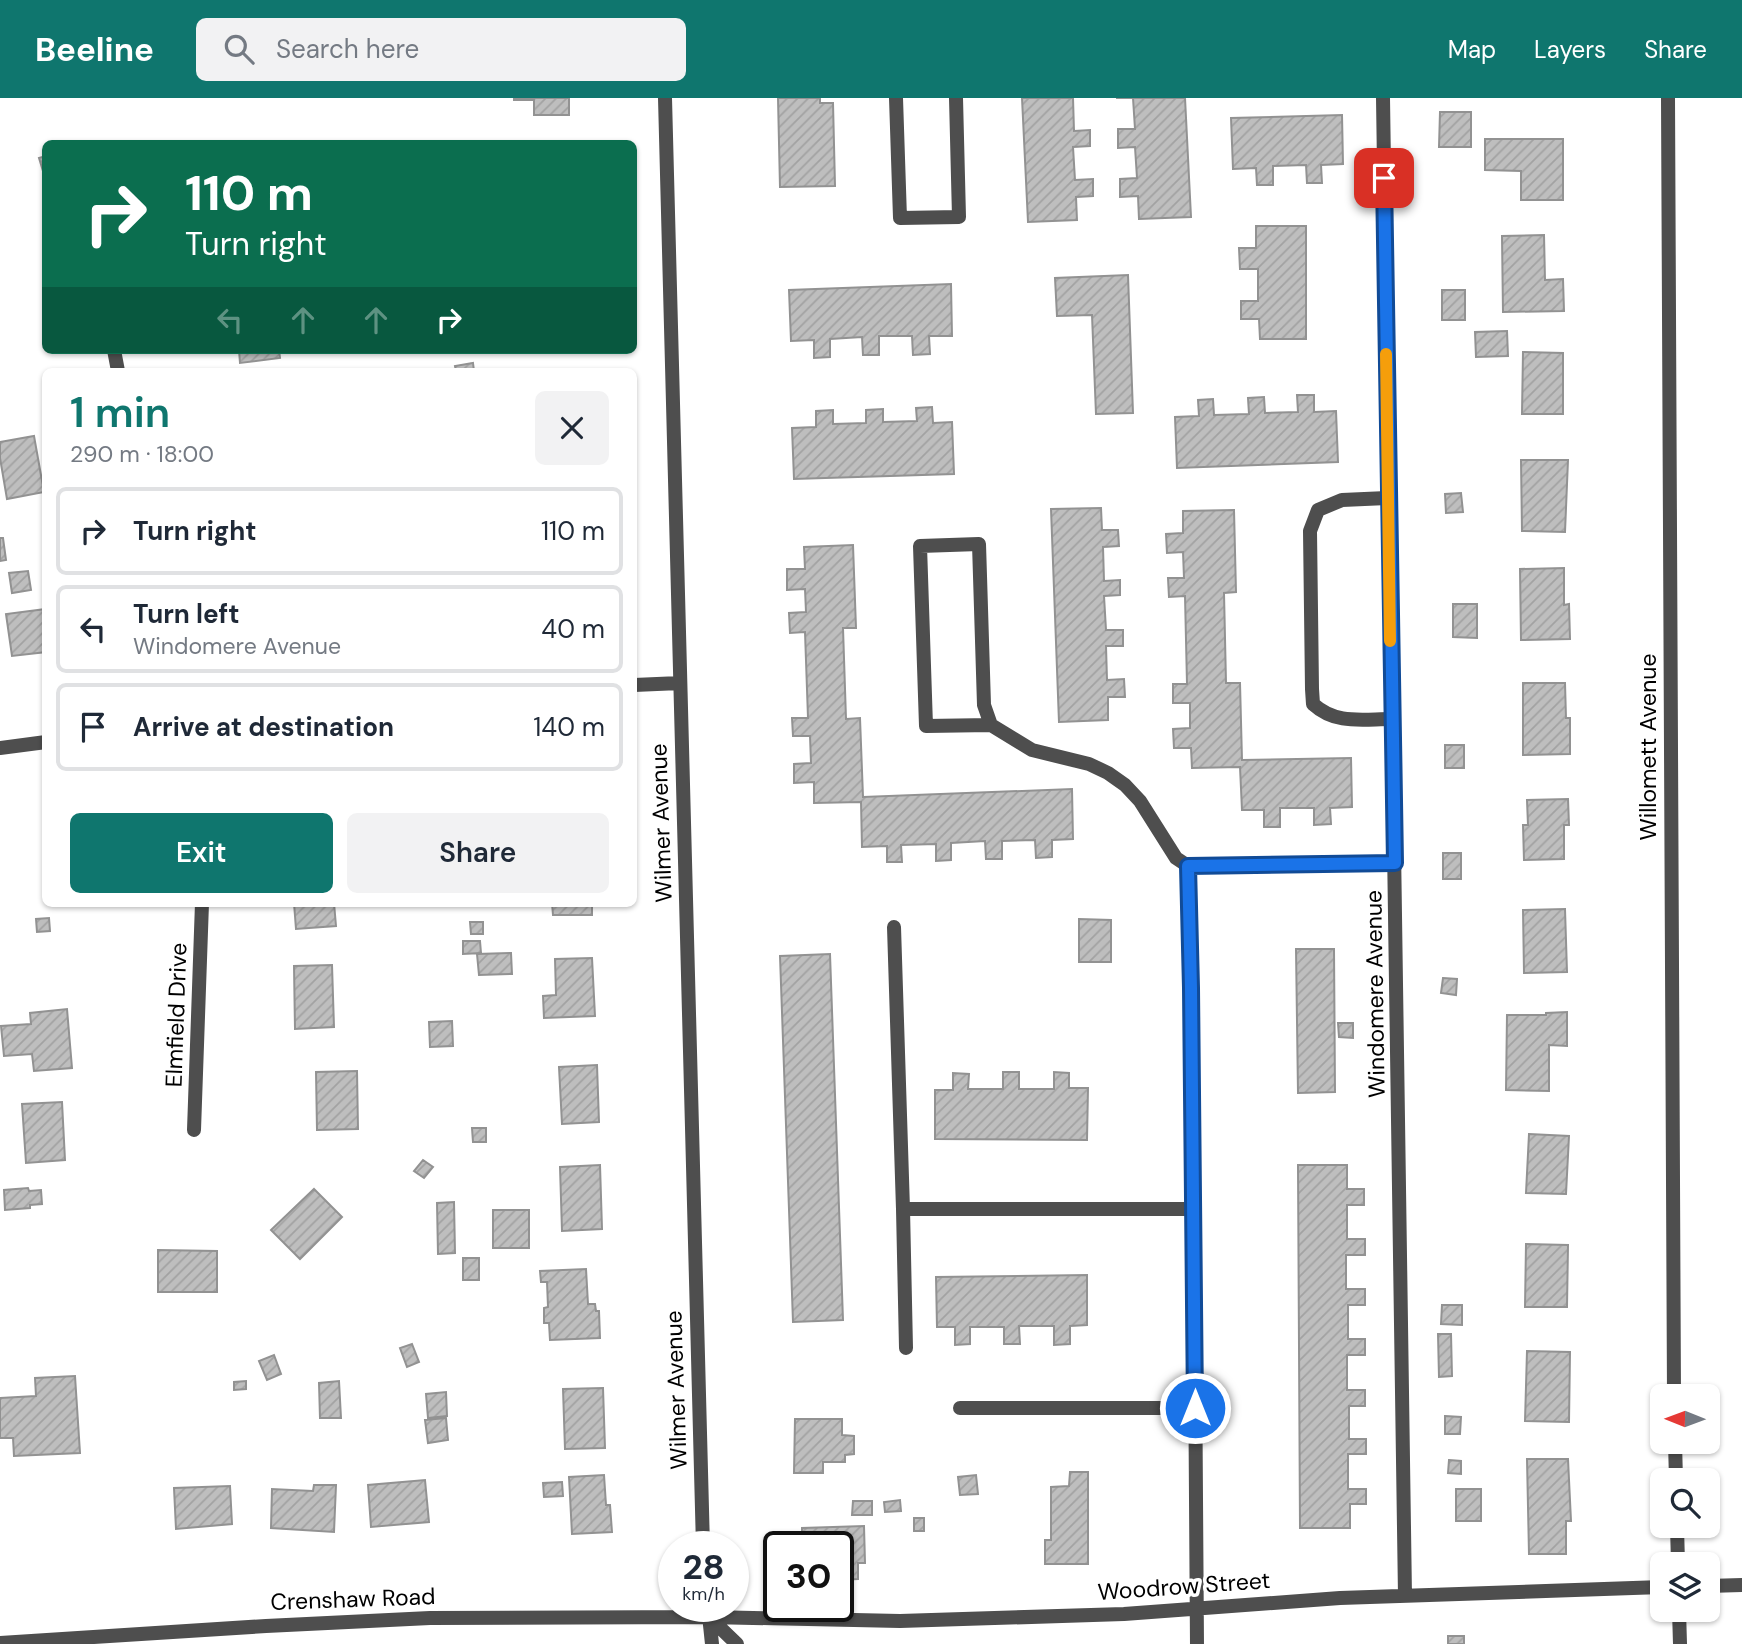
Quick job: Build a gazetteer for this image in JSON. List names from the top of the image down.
{
  "streets": {
    "street": [
      "Willomett Avenue",
      "Wilmer Avenue",
      "Windomere Avenue",
      "Elmfield Drive",
      "Woodrow Street",
      "Crenshaw Road"
    ]
  },
  "crossings": [
    ["Windomere Avenue", "Woodrow Street"]
  ],
  "north": "left",
  "page": {
    "header": "Beeline",
    "search": "Search here",
    "nav": ["Map", "Layers", "Share"],
    "turn": ["110 m", "Turn right"],
    "heading": ["1 min", "290 m · 18:00"],
    "list": [
      {
        "name": "Turn right",
        "value": "110 m"
      },
      {
        "name": "Turn left",
        "note": "Windomere Avenue",
        "value": "40 m"
      },
      {
        "name": "Arrive at destination",
        "value": "140 m"
      }
    ],
    "buttons": ["Exit", "Share"],
    "speed": "28 km/h",
    "limit": "30"
  }
}
